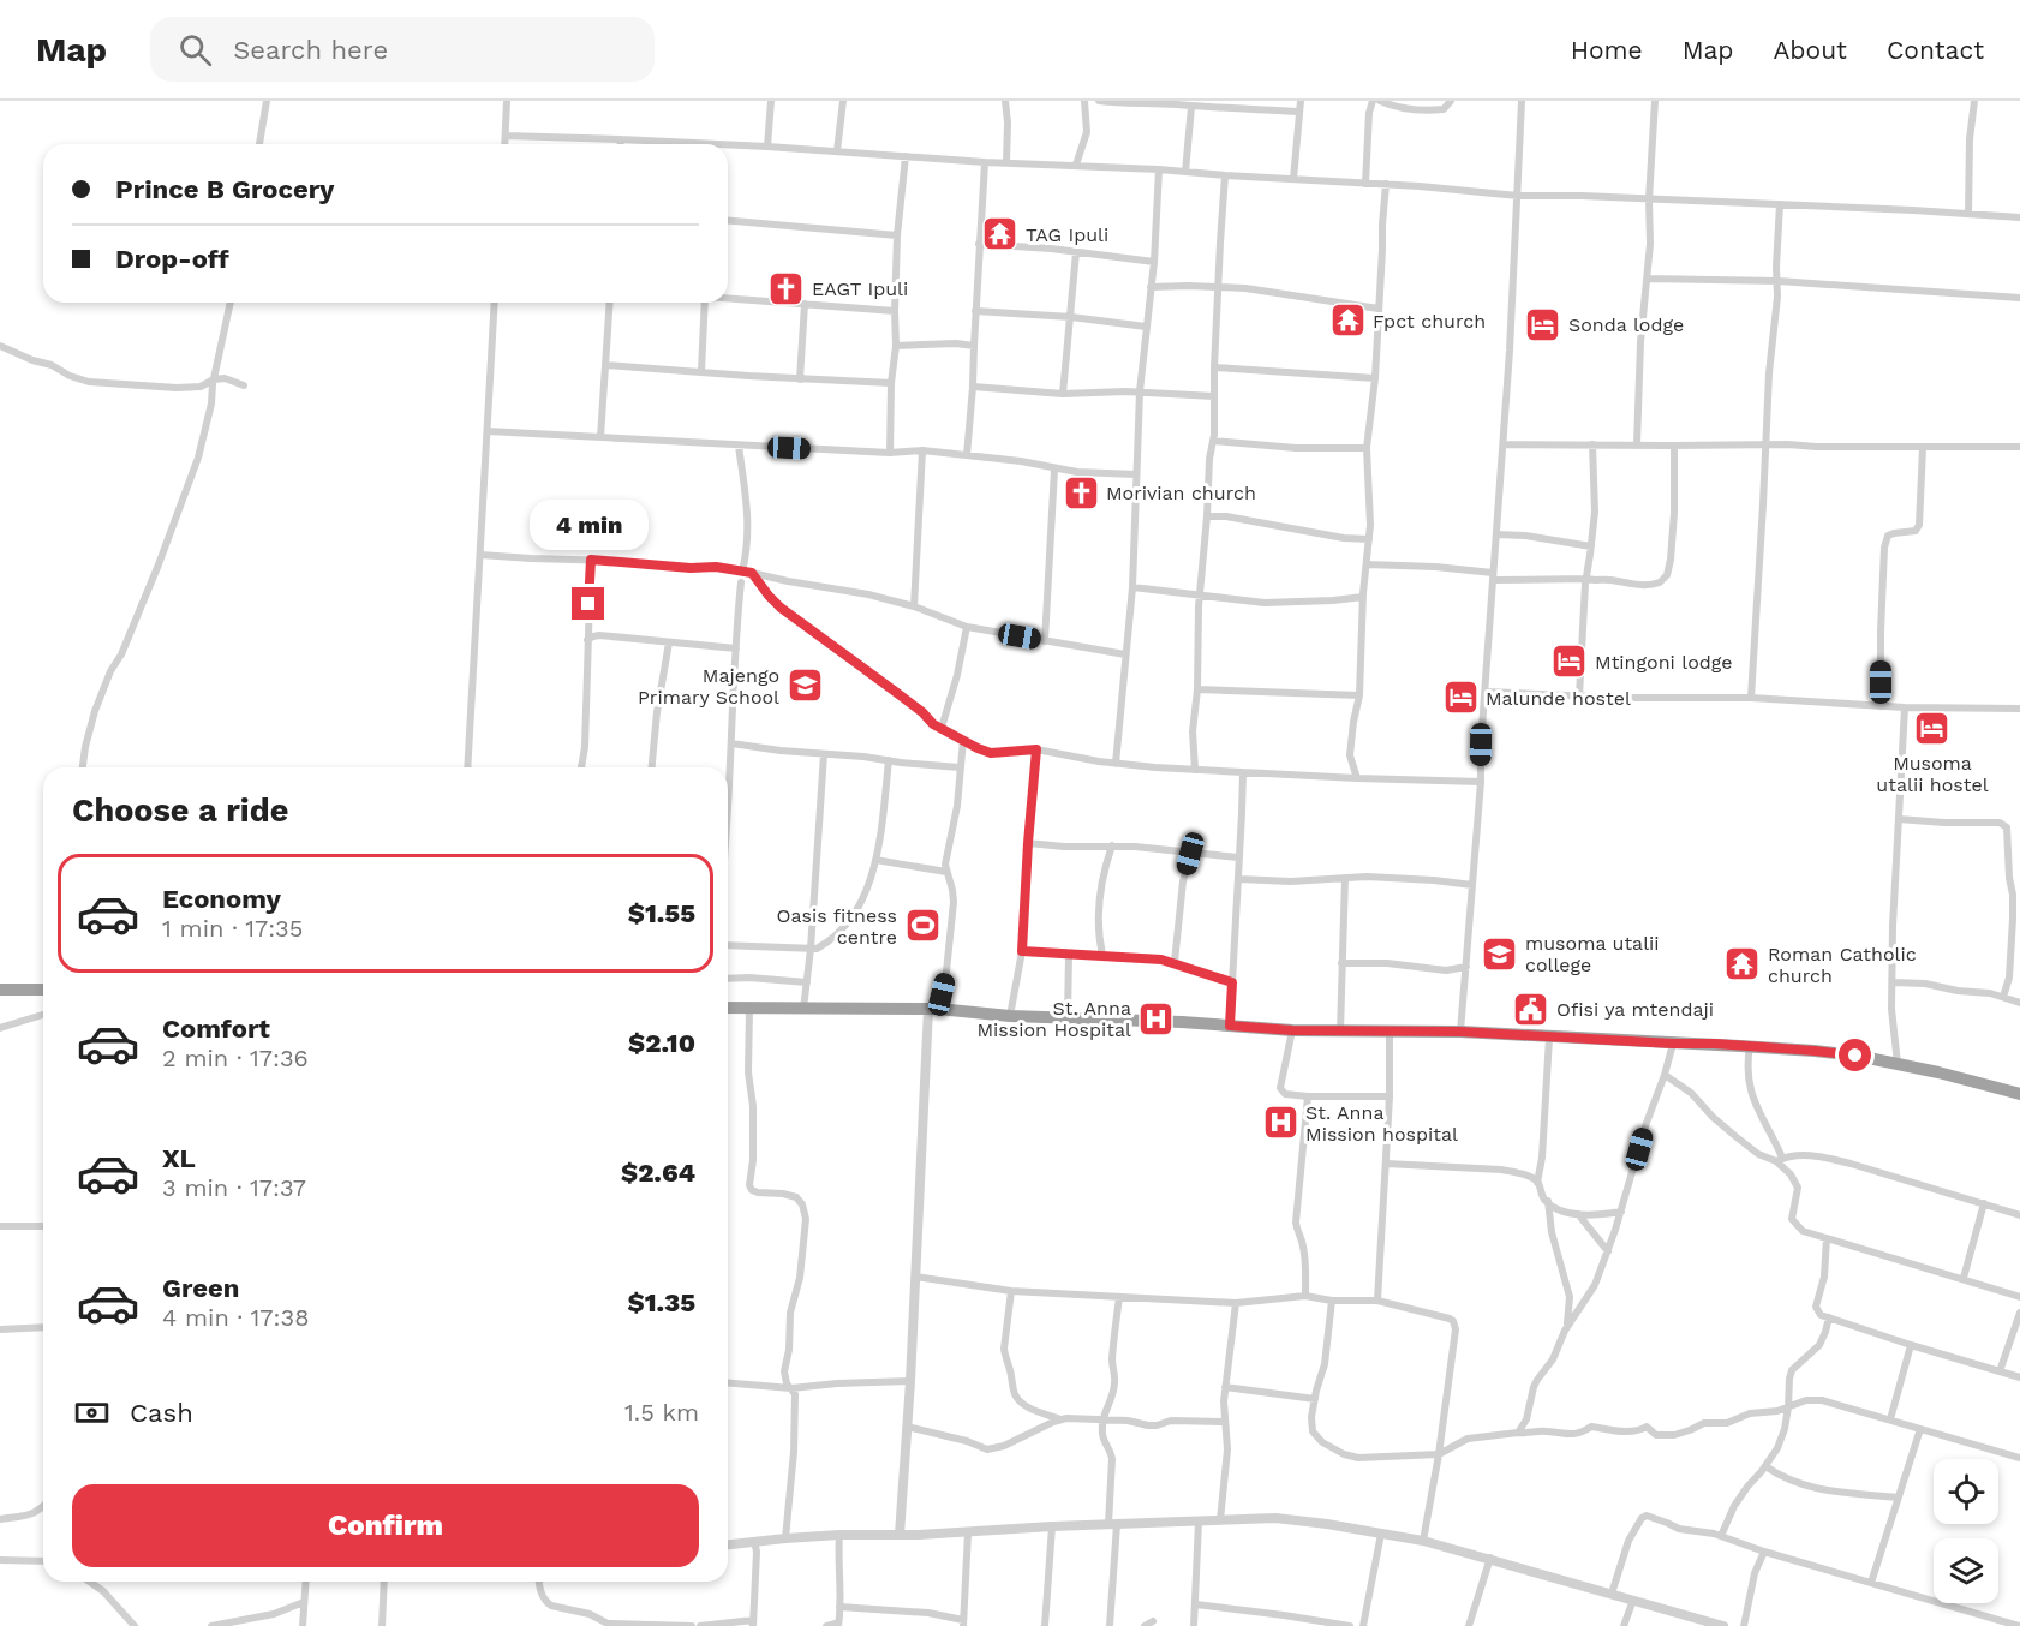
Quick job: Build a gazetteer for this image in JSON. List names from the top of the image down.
{
  "places": {
    "temple": ["TAG Ipuli", "Fpct church", "Roman Catholic church"],
    "church": ["EAGT Ipuli", "Morivian church"],
    "hotel": [
      "Sonda lodge",
      "Mtingoni lodge",
      "Malunde hostel",
      "Musoma utalii hostel"
    ],
    "school or university": ["Majengo Primary School", "musoma utalii college"],
    "sports": ["Oasis fitness centre"],
    "public building": ["Ofisi ya mtendaji"],
    "hospital": ["St. Anna Mission Hospital", "St. Anna Mission hospital"]
  },
  "page": {
    "header": "Map",
    "search": "Search here",
    "nav": [
      "Home",
      "Map",
      "About",
      "Contact"
    ],
    "banner": ["Prince B Grocery", "Drop-off"],
    "bubble": "4 min",
    "heading": "Choose a ride",
    "list": [
      {
        "name": "Economy",
        "note": "1 min · 17:35",
        "value": "$1.55"
      },
      {
        "name": "Comfort",
        "note": "2 min · 17:36",
        "value": "$2.10"
      },
      {
        "name": "XL",
        "note": "3 min · 17:37",
        "value": "$2.64"
      },
      {
        "name": "Green",
        "note": "4 min · 17:38",
        "value": "$1.35"
      }
    ],
    "pay": ["Cash", "1.5 km"],
    "buttons": "Confirm"
  }
}
